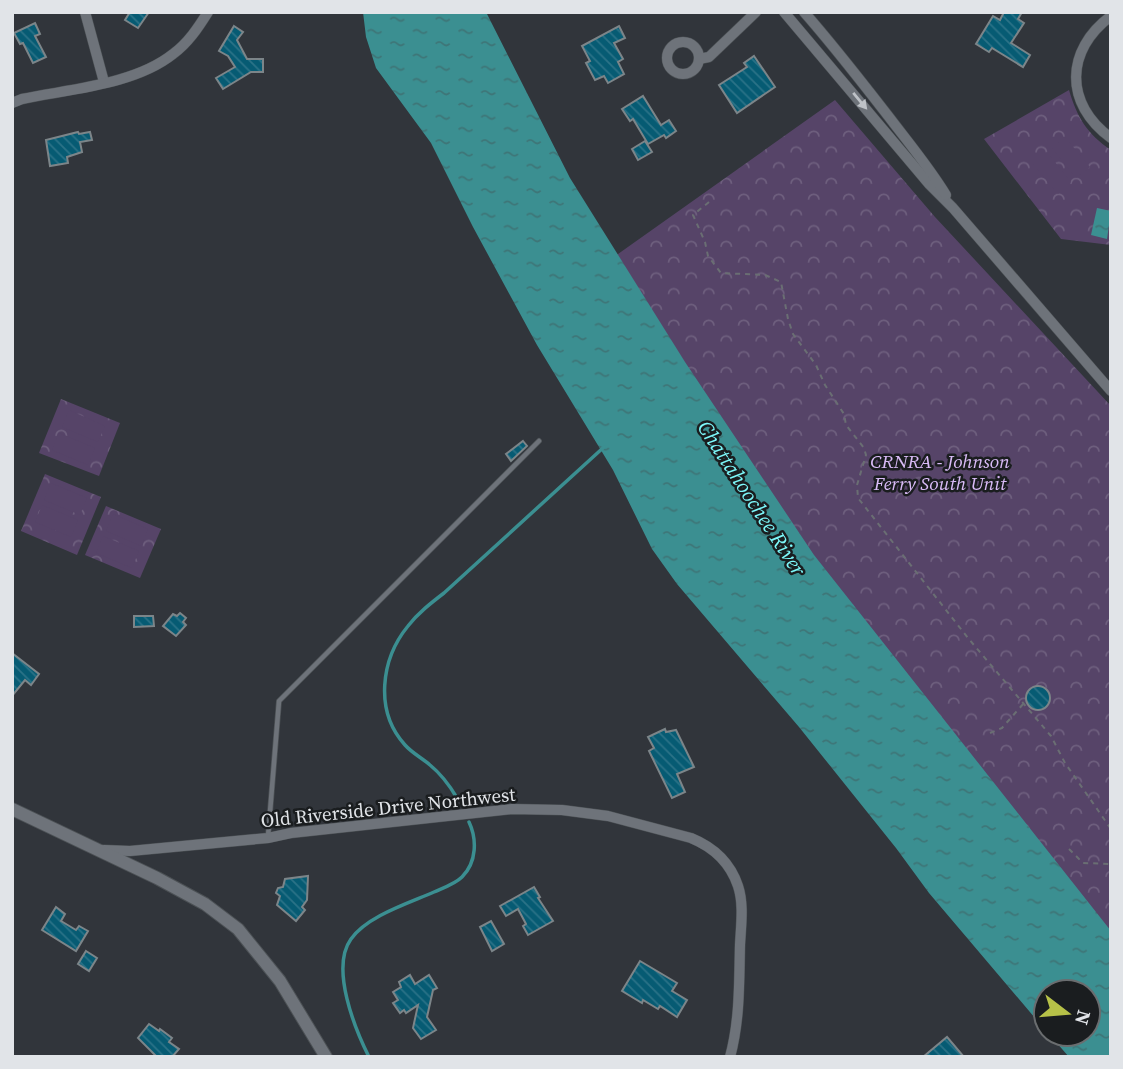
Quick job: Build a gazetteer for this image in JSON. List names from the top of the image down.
{
  "streets": {
    "street": ["Old Riverside Drive Northwest"]
  },
  "water": ["Chattahoochee River"],
  "parks": ["CRNRA - Johnson Ferry South Unit"],
  "north": "right"
}
